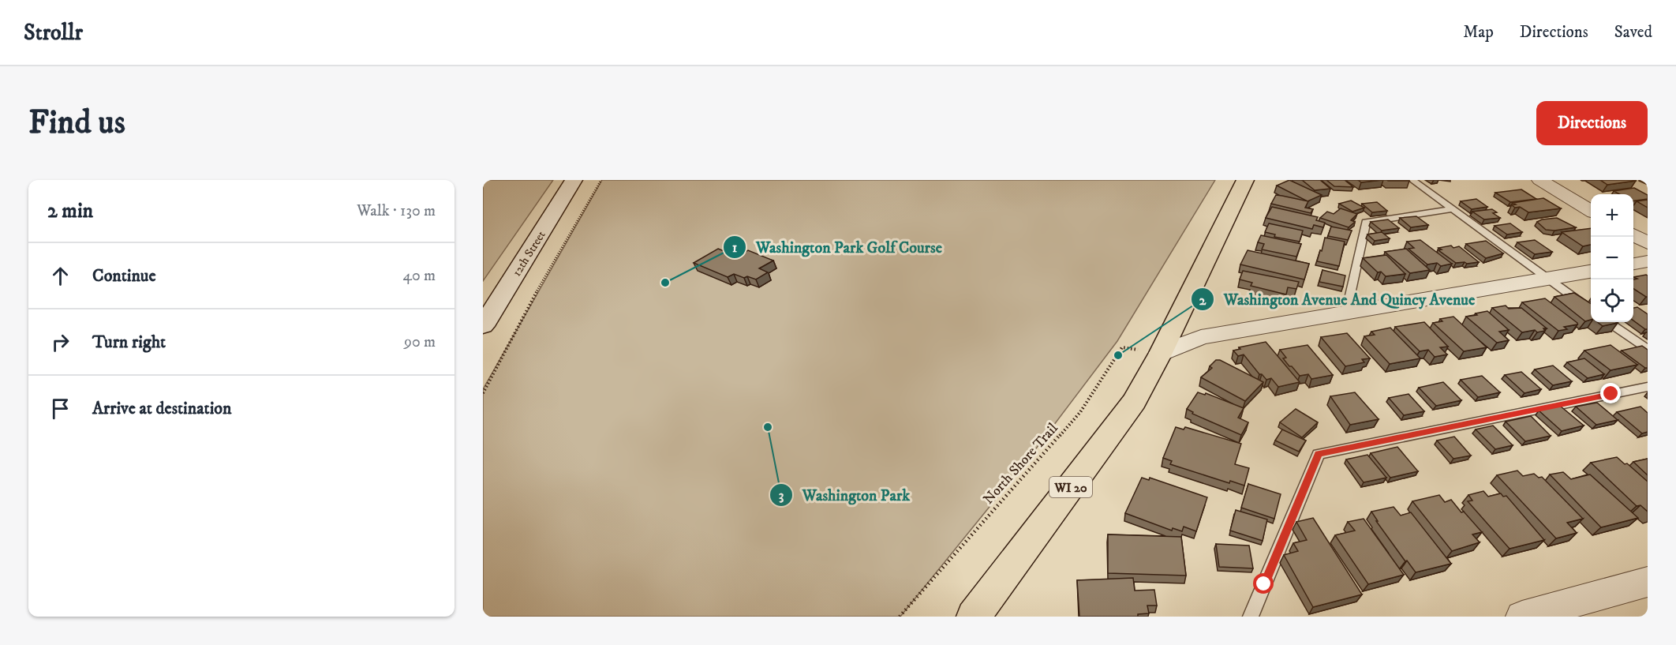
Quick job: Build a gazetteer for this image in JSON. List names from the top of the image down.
{
  "streets": {
    "main road": ["WI 20"],
    "street": ["12th Street"],
    "path": ["North Shore Trail"]
  },
  "crossings": [
    ["North Shore Trail", "WI 20"]
  ],
  "places": ["Washington Park Golf Course", "Washington Avenue And Quincy Avenue", "Washington Park"],
  "page": {
    "header": "Strollr",
    "nav": ["Map", "Directions", "Saved"],
    "buttons": "Directions",
    "title": "Find us",
    "heading": ["2 min", "Walk · 130 m"],
    "map_buttons": ["+", "−"],
    "list": [
      ["Continue", "40 m"],
      ["Turn right", "90 m"],
      "Arrive at destination"
    ]
  }
}
